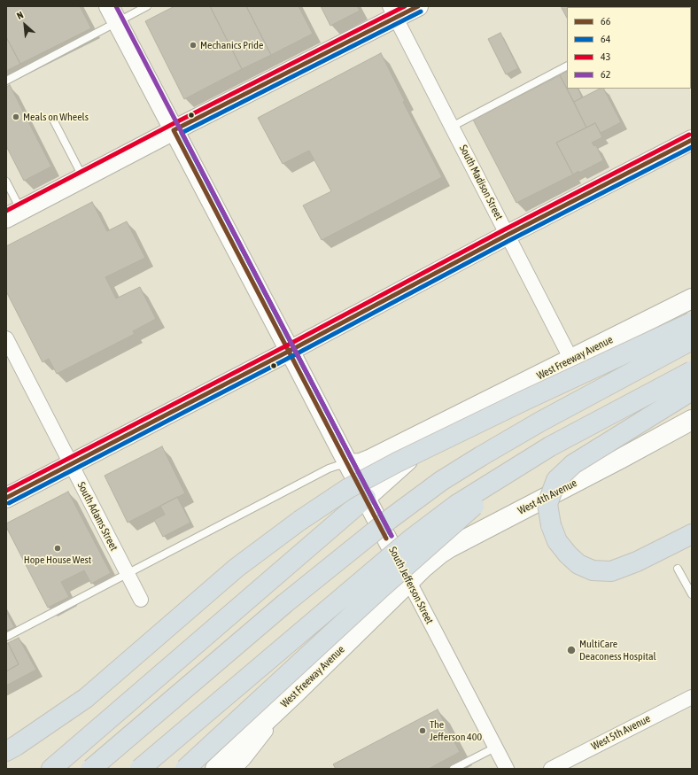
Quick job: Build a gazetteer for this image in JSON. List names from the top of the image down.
{
  "streets": {
    "main road": ["West Freeway Avenue", "West 4th Avenue", "South Jefferson Street"],
    "street": ["South Madison Street", "South Adams Street", "West 5th Avenue"]
  },
  "crossings": [
    ["South Madison Street", "West Freeway Avenue"],
    ["West Freeway Avenue", "West 4th Avenue"],
    ["West Freeway Avenue", "South Jefferson Street"],
    ["West 4th Avenue", "South Jefferson Street"]
  ],
  "places": [
    "Mechanics Pride",
    "Meals on Wheels",
    "Hope House West",
    "MultiCare Deaconess Hospital",
    "The Jefferson 400"
  ],
  "lines": [
    "transit line 66",
    "transit line 43",
    "transit line 62",
    "transit line 64"
  ],
  "legend": [
    "66",
    "64",
    "43",
    "62"
  ],
  "north": "top left"
}
